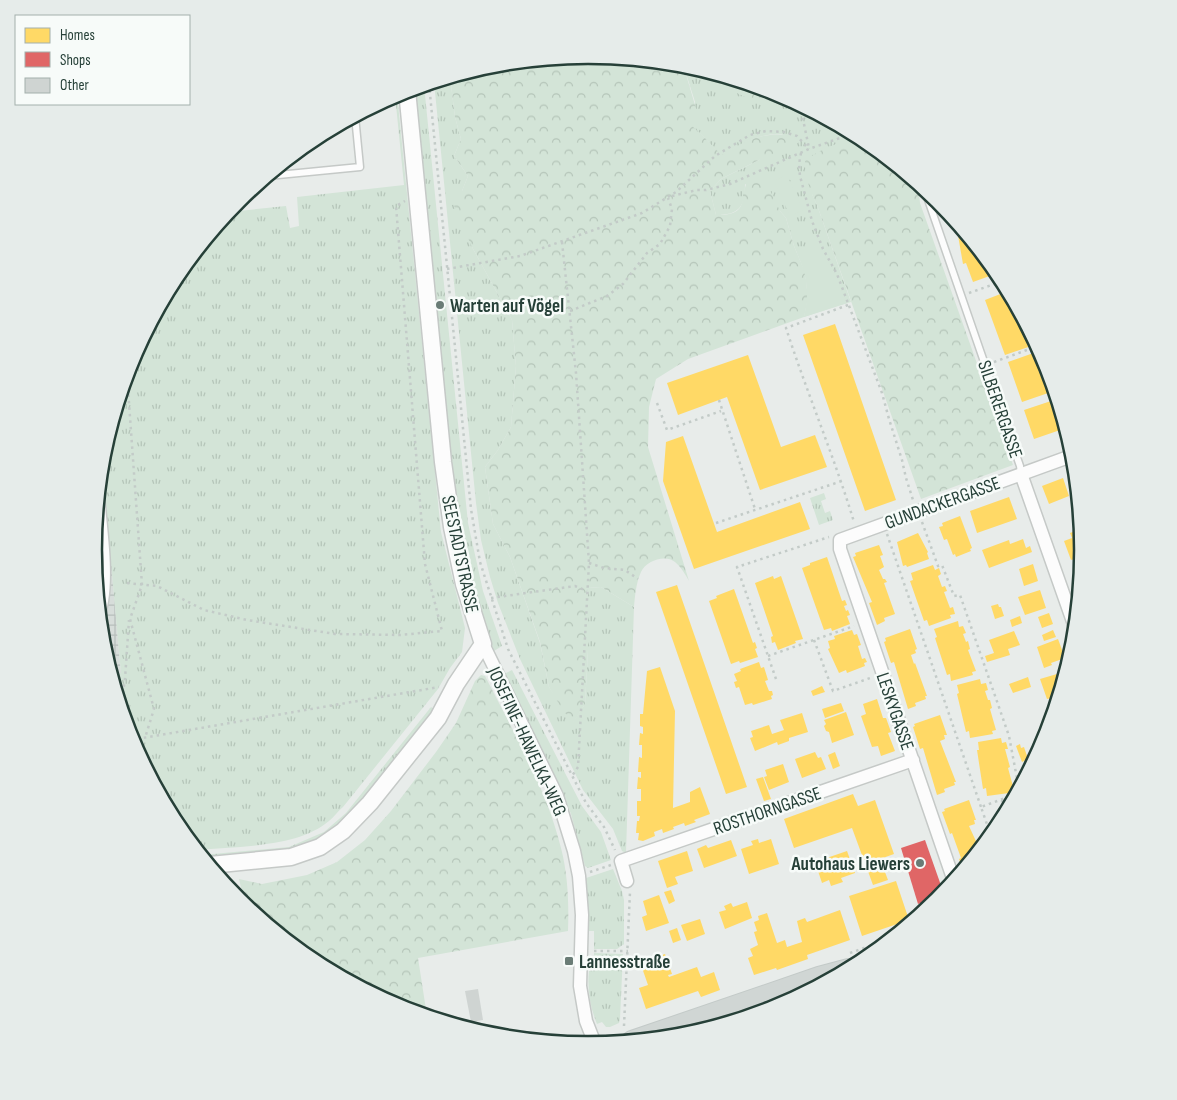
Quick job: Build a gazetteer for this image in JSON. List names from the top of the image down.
{
  "streets": {
    "street": [
      "SILBERERGASSE",
      "GUNDACKERGASSE",
      "SEESTADTSTRASSE",
      "LESKYGASSE",
      "JOSEFINE-HAWELKA-WEG",
      "ROSTHORNGASSE"
    ]
  },
  "crossings": [
    ["SILBERERGASSE", "GUNDACKERGASSE"],
    ["GUNDACKERGASSE", "LESKYGASSE"],
    ["SEESTADTSTRASSE", "JOSEFINE-HAWELKA-WEG"],
    ["LESKYGASSE", "ROSTHORNGASSE"]
  ],
  "places": {
    "other": ["Warten auf Vögel", "Autohaus Liewers"],
    "transit": ["Lannesstraße"]
  },
  "legend": ["Homes", "Shops", "Other"]
}
